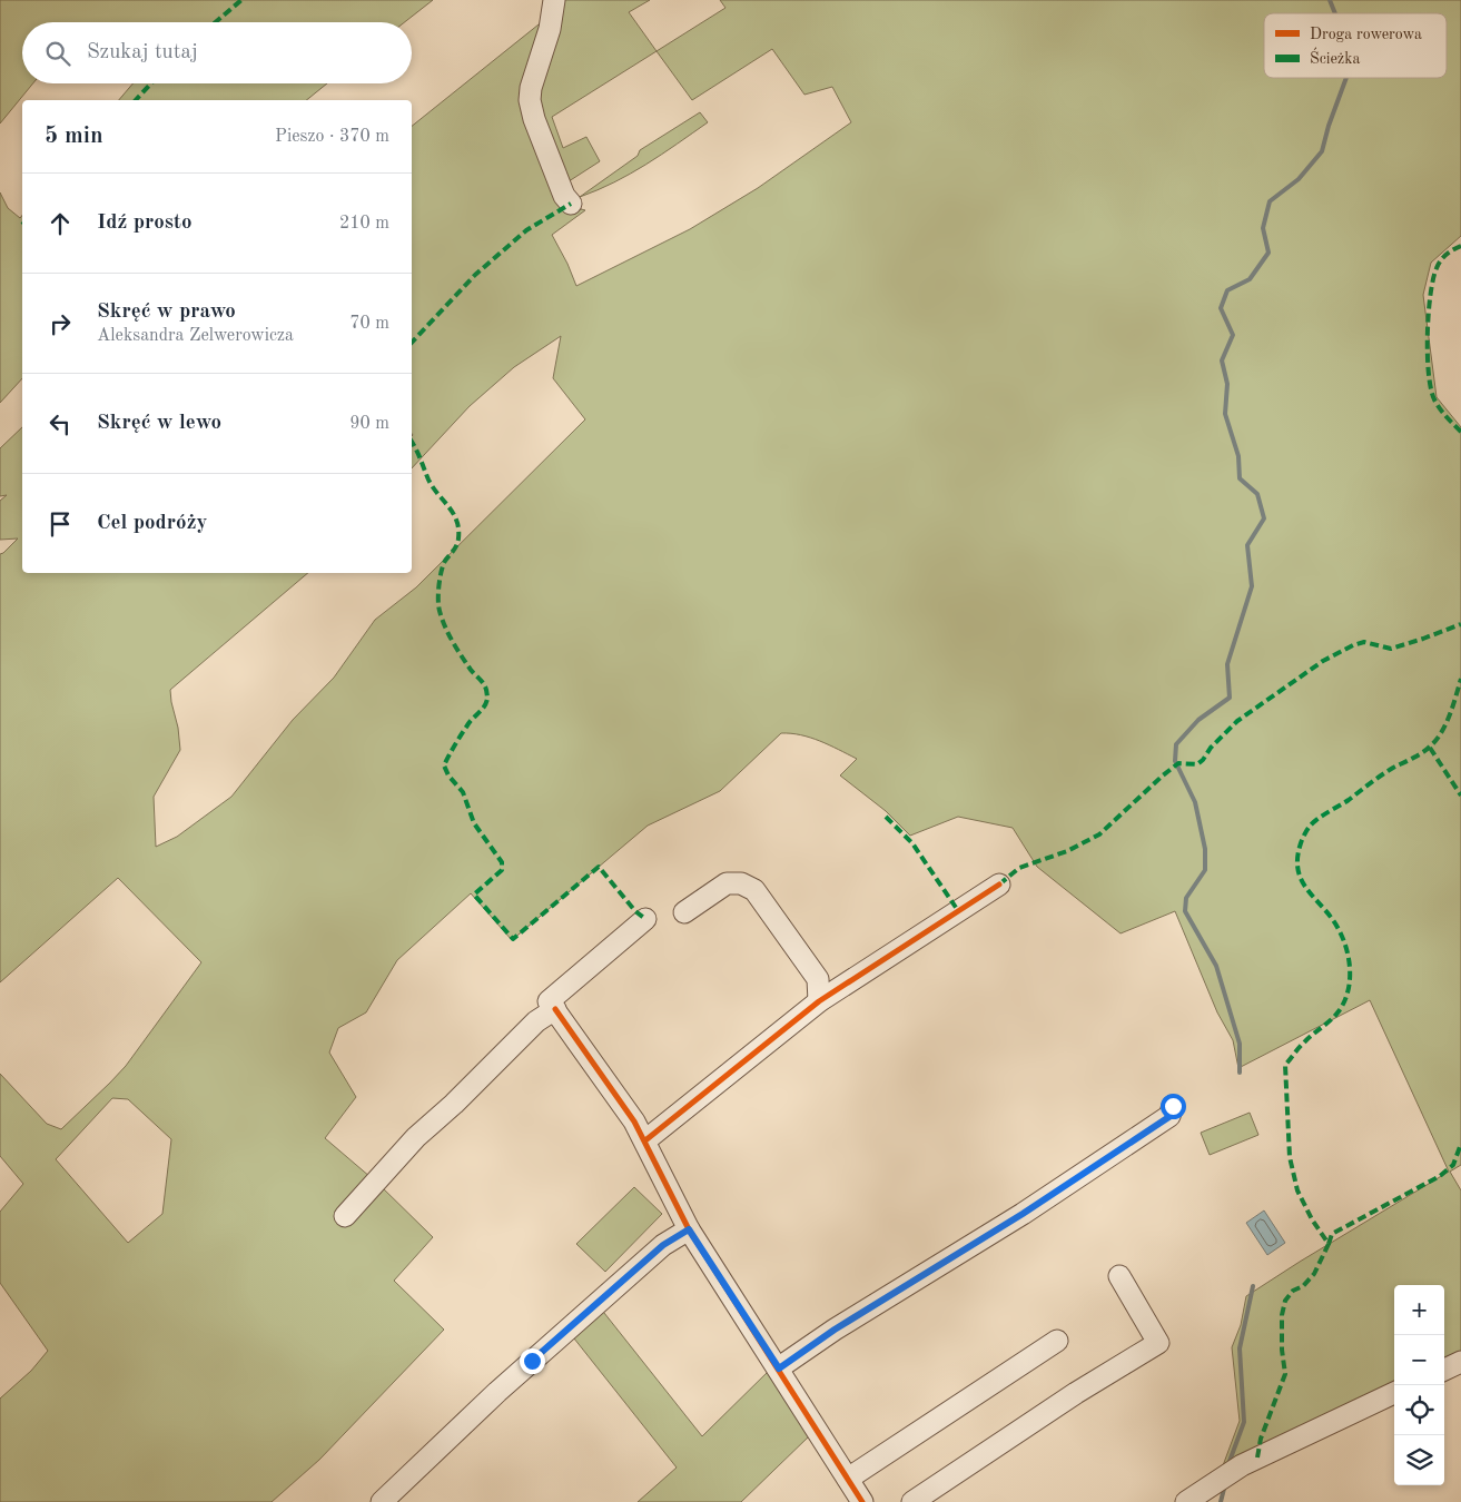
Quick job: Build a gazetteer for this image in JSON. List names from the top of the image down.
{
  "legend": ["Droga rowerowa", "Ścieżka"],
  "page": {
    "search": "Szukaj tutaj",
    "heading": ["5 min", "Pieszo · 370 m"],
    "list": [
      ["Idź prosto", "210 m"],
      ["Skręć w prawo", "Aleksandra Zelwerowicza", "70 m"],
      ["Skręć w lewo", "90 m"],
      "Cel podróży"
    ],
    "map_buttons": ["+", "−"]
  }
}
